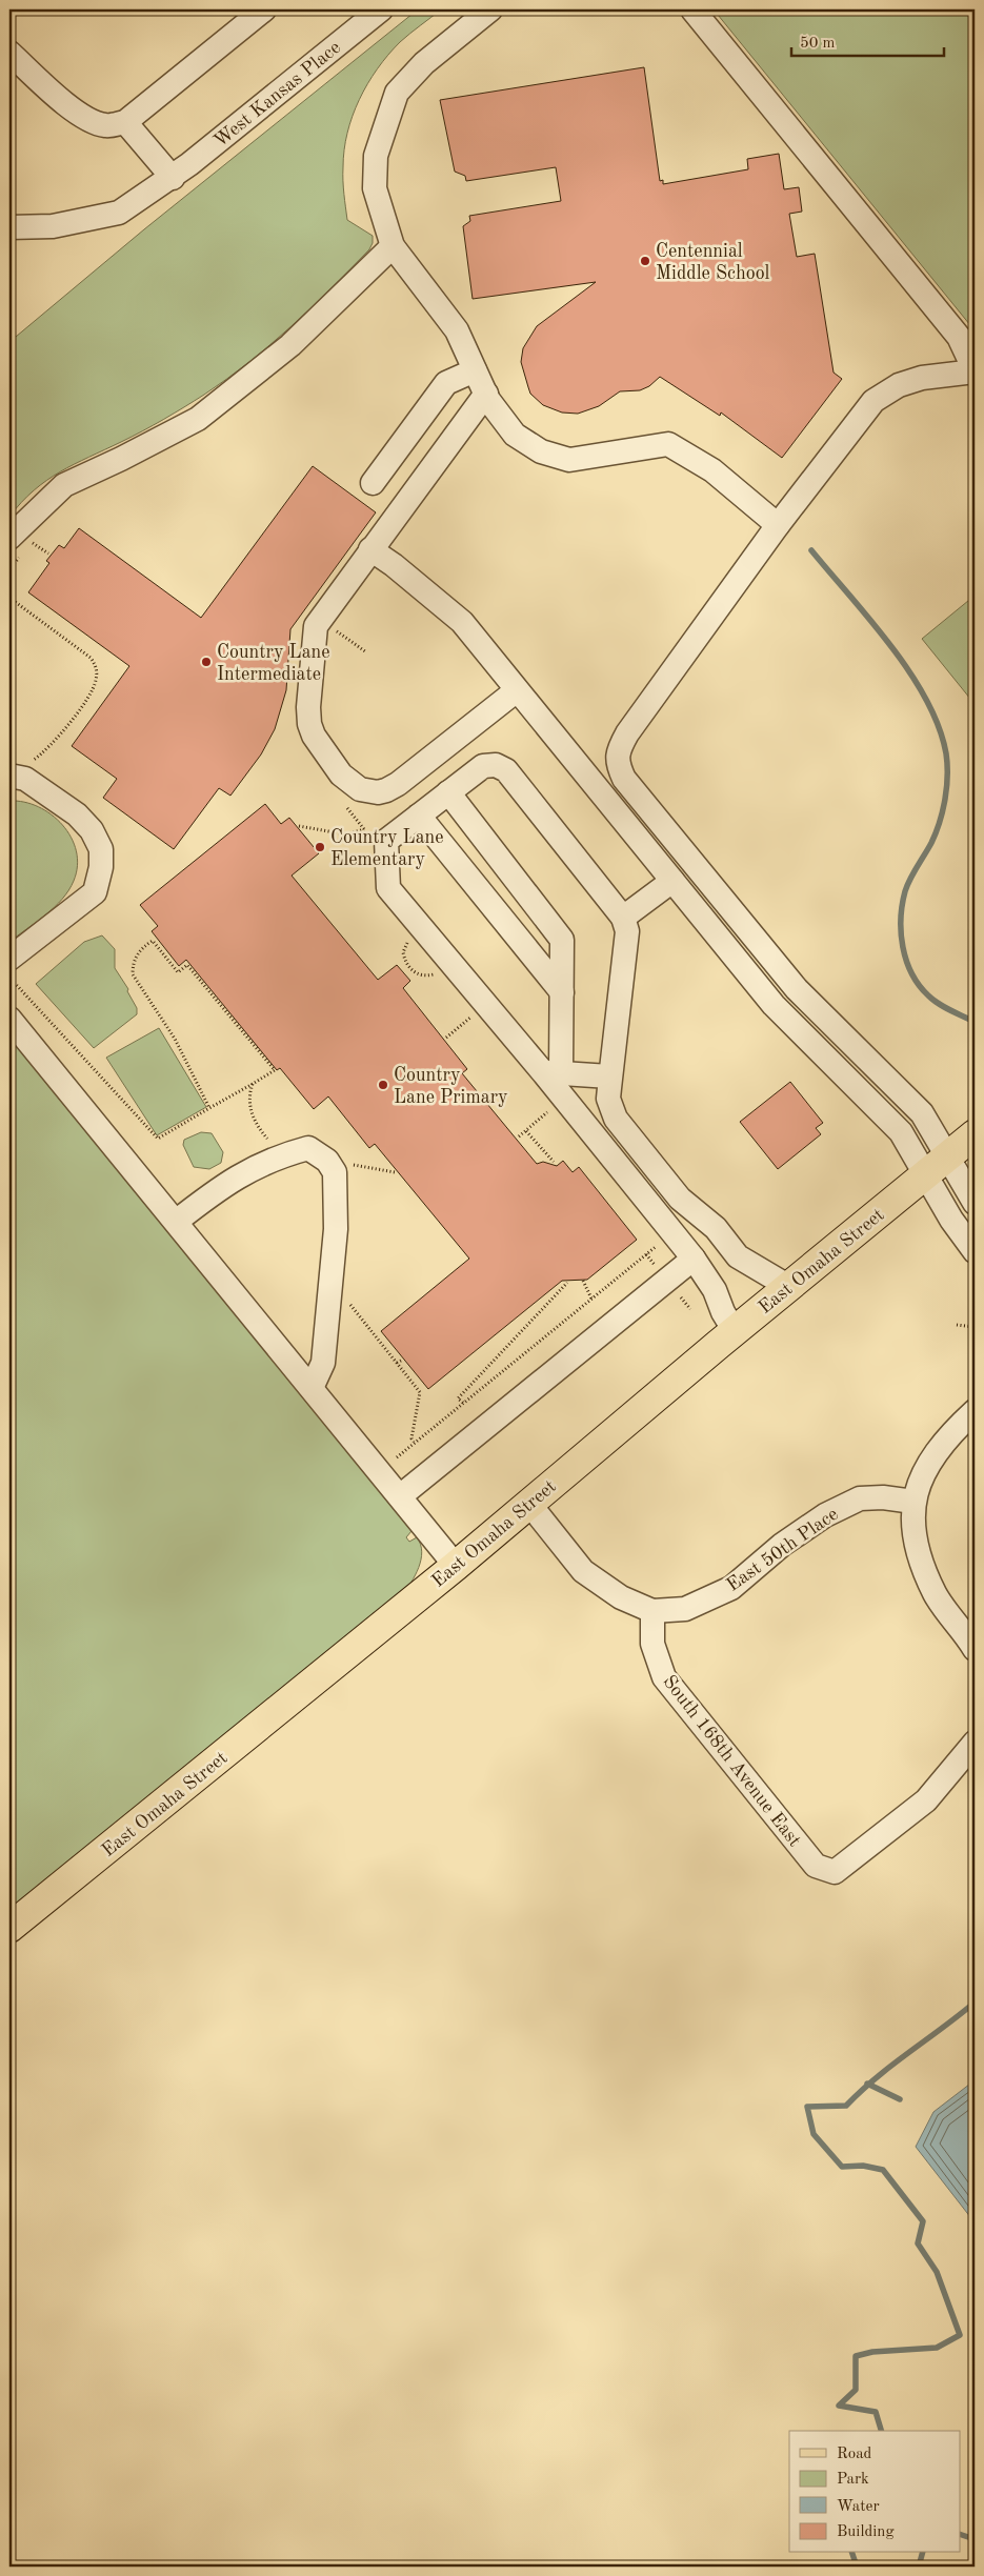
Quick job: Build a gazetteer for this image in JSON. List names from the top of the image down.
{
  "streets": {
    "main road": ["East Omaha Street"],
    "street": ["West Kansas Place", "East 50th Place", "South 168th Avenue East"]
  },
  "crossings": [
    ["East 50th Place", "South 168th Avenue East"]
  ],
  "places": [
    "Centennial Middle School",
    "Country Lane Intermediate",
    "Country Lane Elementary",
    "Country Lane Primary"
  ],
  "legend": [
    "Road",
    "Park",
    "Water",
    "Building"
  ],
  "scale_bar": "50 m"
}
